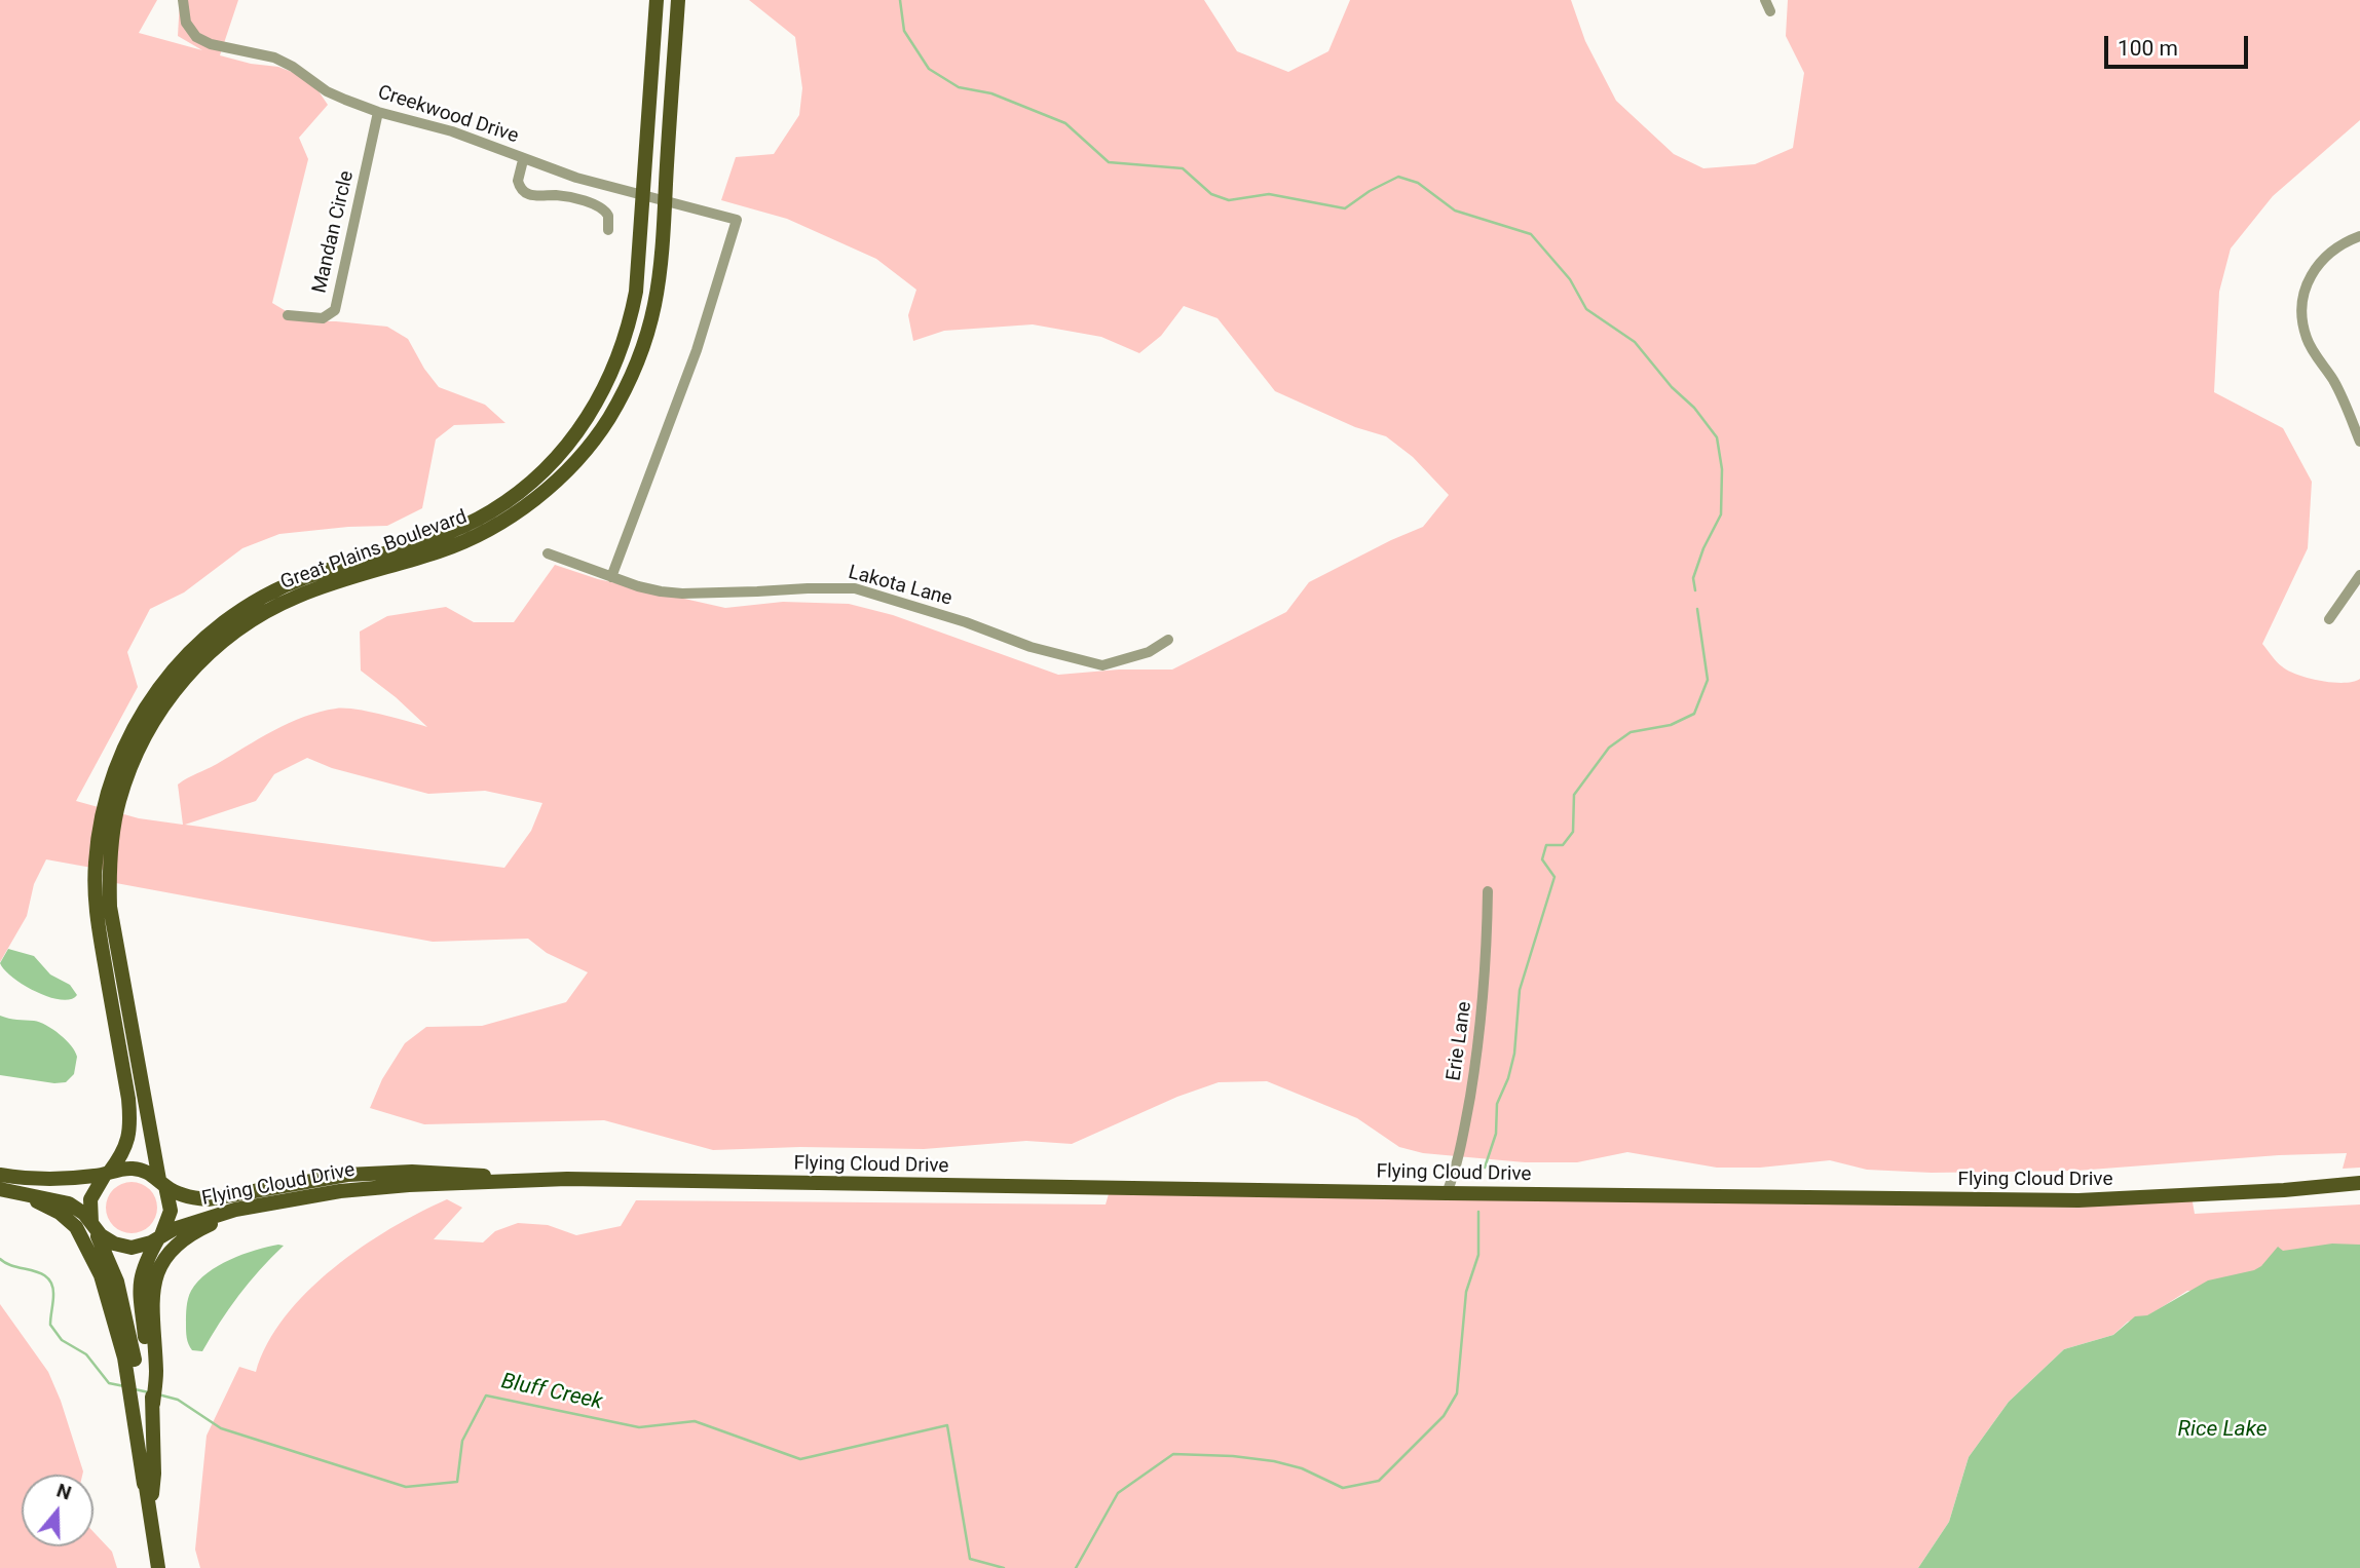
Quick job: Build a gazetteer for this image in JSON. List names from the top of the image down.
{
  "streets": {
    "main road": ["Great Plains Boulevard", "Flying Cloud Drive"],
    "street": [
      "Creekwood Drive",
      "Mandan Circle",
      "Lakota Lane",
      "Erie Lane"
    ]
  },
  "crossings": [
    ["Creekwood Drive", "Mandan Circle"],
    ["Creekwood Drive", "Great Plains Boulevard"],
    ["Creekwood Drive", "Lakota Lane"],
    ["Great Plains Boulevard", "Flying Cloud Drive"],
    ["Erie Lane", "Flying Cloud Drive"]
  ],
  "water": ["Bluff Creek", "Rice Lake"],
  "scale_bar": "100 m",
  "north": "top"
}
